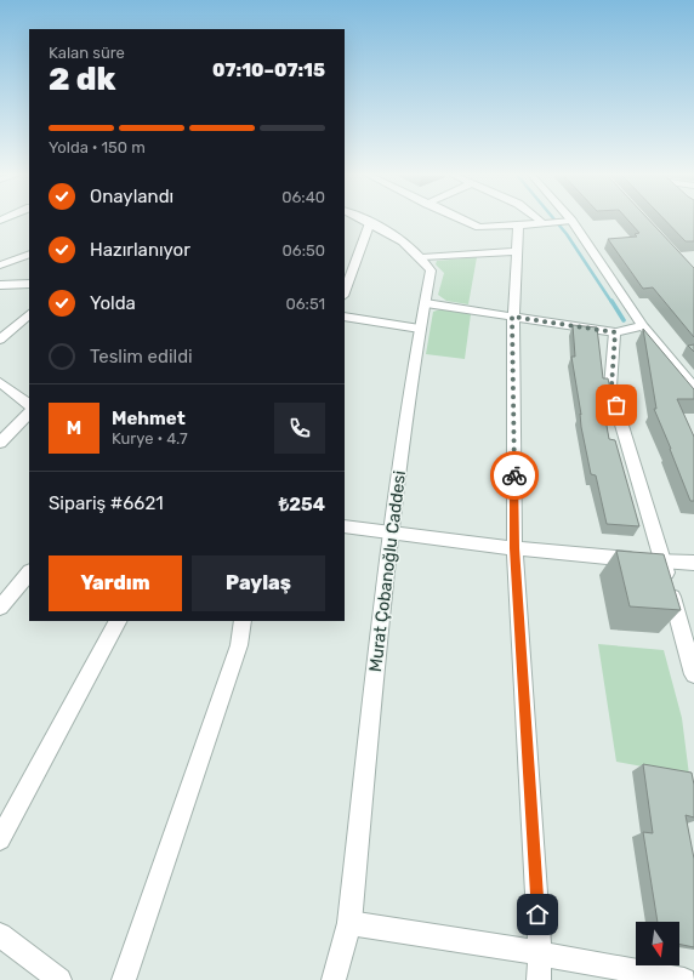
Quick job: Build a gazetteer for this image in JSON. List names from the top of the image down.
{
  "streets": {
    "street": ["Murat Çobanoğlu Caddesi"]
  },
  "north": "bottom",
  "page": {
    "heading": ["2 dk", "Kalan süre", "07:10–07:15"],
    "panel": [
      "Mehmet",
      "Kurye · 4.7",
      "Sipariş #6621",
      "₺254"
    ],
    "bar": "Yolda · 150 m",
    "list": [
      ["Onaylandı", "06:40"],
      ["Hazırlanıyor", "06:50"],
      ["Yolda", "06:51"],
      "Teslim edildi"
    ],
    "round": "M",
    "buttons": ["Yardım", "Paylaş"]
  }
}
